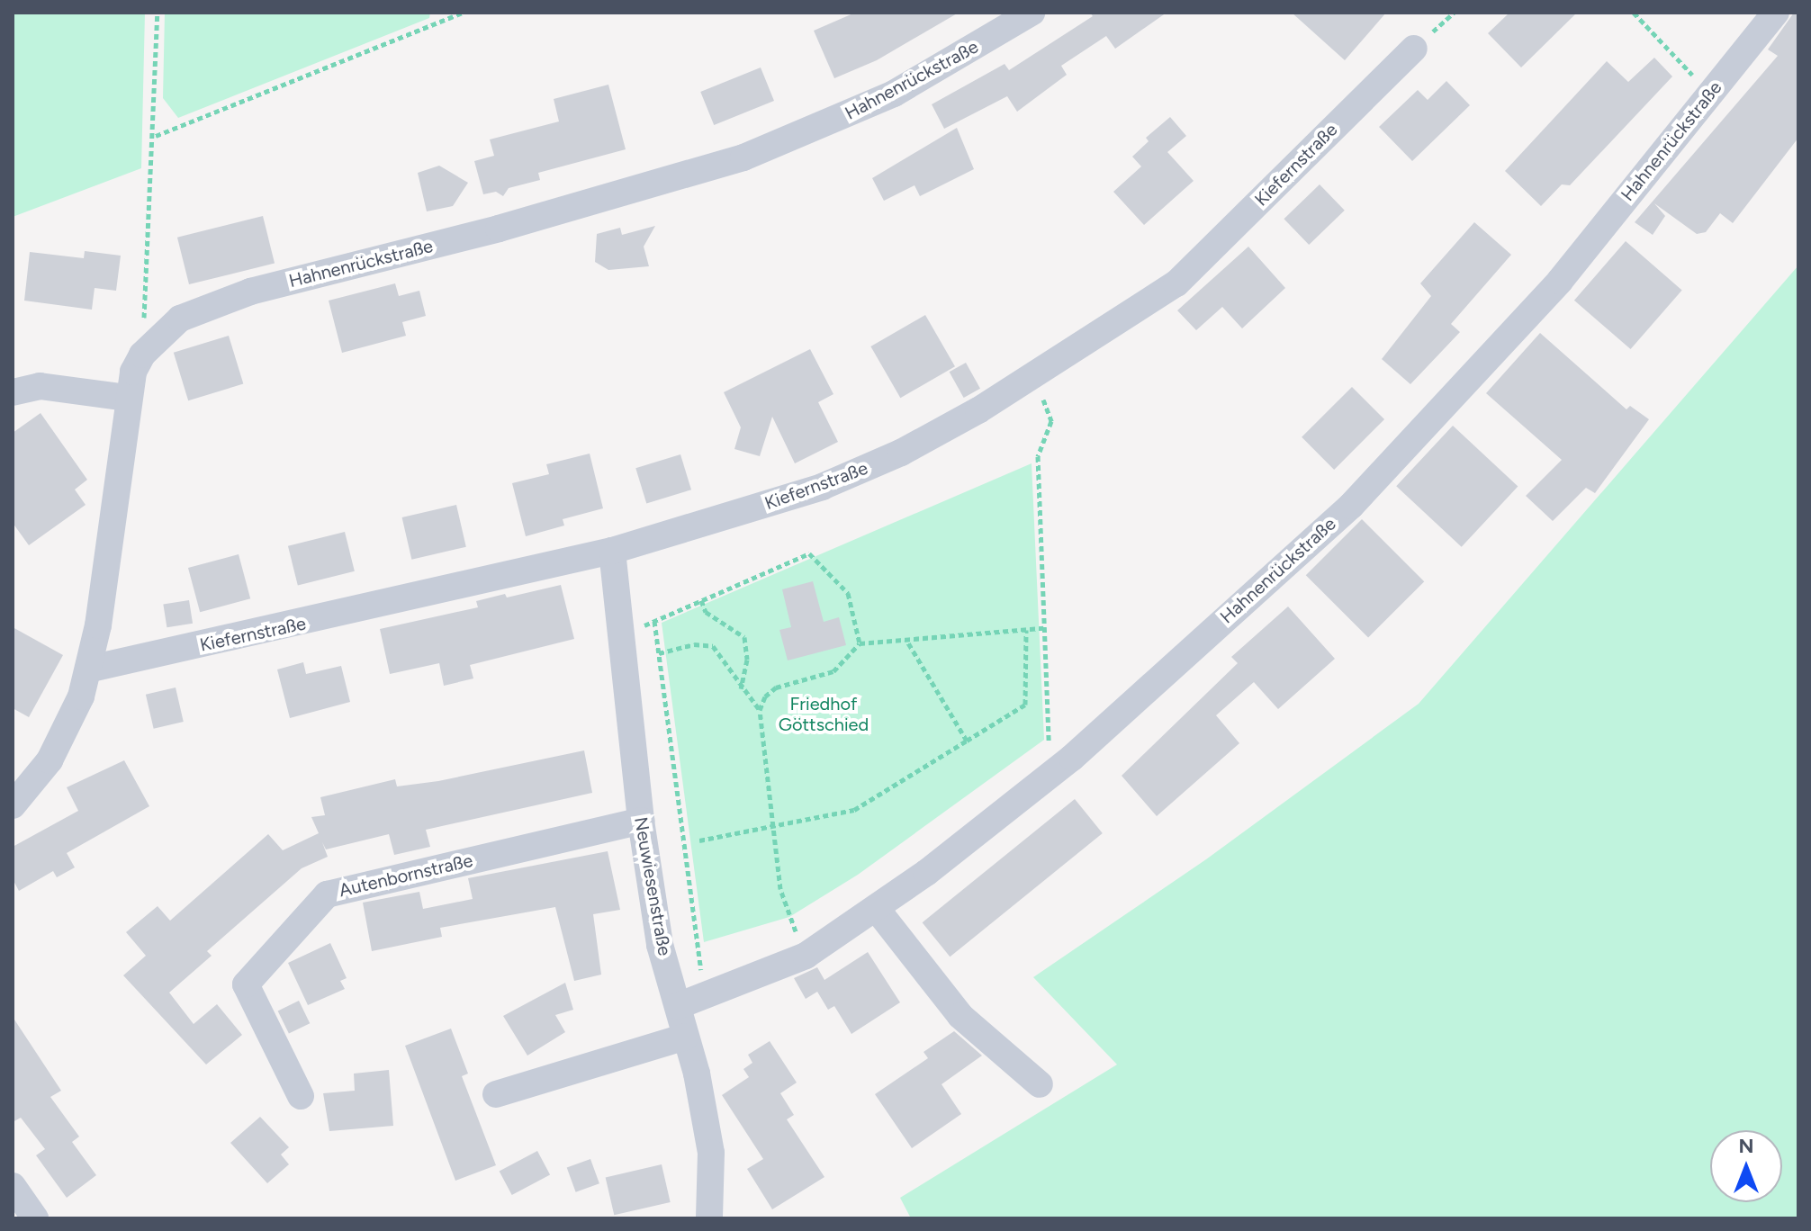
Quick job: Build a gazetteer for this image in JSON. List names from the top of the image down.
{
  "streets": {
    "street": [
      "Hahnenrückstraße",
      "Kiefernstraße",
      "Autenbornstraße",
      "Neuwiesenstraße"
    ]
  },
  "crossings": [
    ["Hahnenrückstraße", "Kiefernstraße"],
    ["Hahnenrückstraße", "Neuwiesenstraße"],
    ["Kiefernstraße", "Neuwiesenstraße"],
    ["Autenbornstraße", "Neuwiesenstraße"]
  ],
  "parks": ["Friedhof Göttschied"],
  "north": "top"
}
